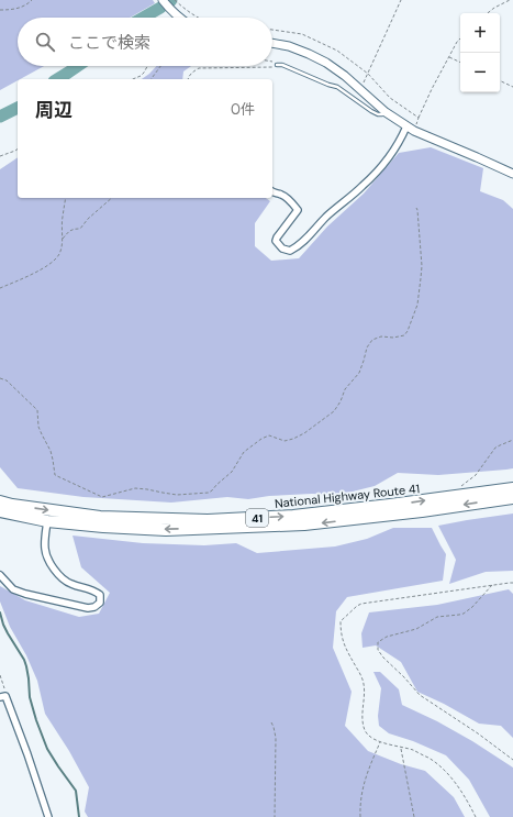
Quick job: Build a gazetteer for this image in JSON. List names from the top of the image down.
{
  "streets": {
    "highway": ["National Highway Route 41", "41"]
  },
  "page": {
    "map_buttons": ["+", "−"],
    "search": "ここで検索",
    "heading": ["周辺", "0件"]
  }
}
